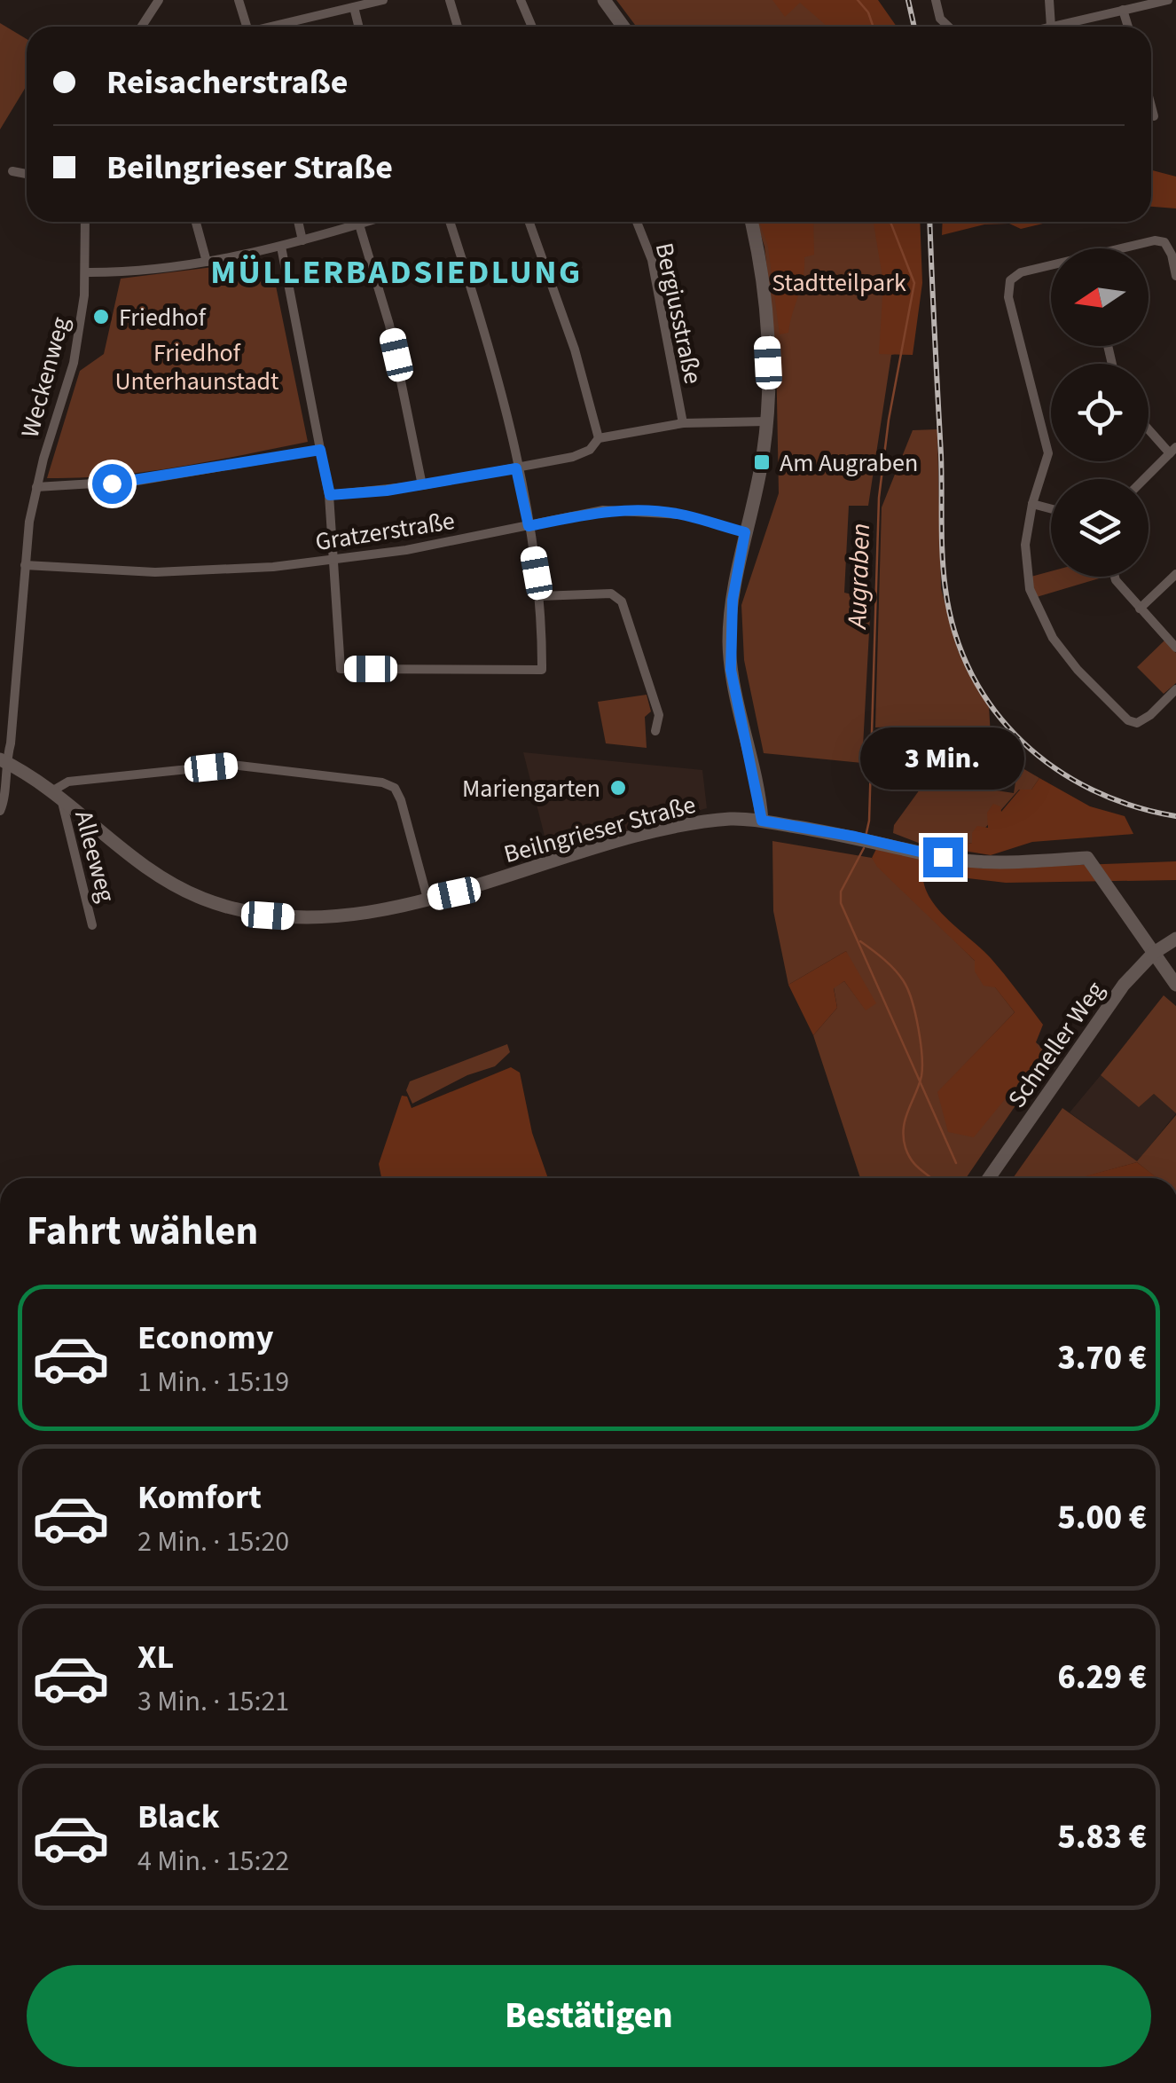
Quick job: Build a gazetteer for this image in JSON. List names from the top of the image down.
{
  "streets": {
    "main road": ["Beilngrieser Straße", "Schneller Weg"],
    "street": [
      "Bergiusstraße",
      "Weckenweg",
      "Gratzerstraße",
      "Alleeweg"
    ]
  },
  "crossings": [
    ["Weckenweg", "Gratzerstraße"],
    ["Weckenweg", "Beilngrieser Straße"],
    ["Beilngrieser Straße", "Alleeweg"],
    ["Beilngrieser Straße", "Schneller Weg"]
  ],
  "districts": ["MÜLLERBADSIEDLUNG"],
  "water": ["Augraben"],
  "parks": ["Stadtteilpark", "Friedhof Unterhaunstadt"],
  "places": {
    "other": ["Friedhof", "Mariengarten"],
    "transit": ["Am Augraben"]
  },
  "north": "left",
  "page": {
    "banner": ["Reisacherstraße", "Beilngrieser Straße"],
    "bubble": "3 Min.",
    "heading": "Fahrt wählen",
    "list": [
      {
        "name": "Economy",
        "note": "1 Min. · 15:19",
        "value": "3.70 €"
      },
      {
        "name": "Komfort",
        "note": "2 Min. · 15:20",
        "value": "5.00 €"
      },
      {
        "name": "XL",
        "note": "3 Min. · 15:21",
        "value": "6.29 €"
      },
      {
        "name": "Black",
        "note": "4 Min. · 15:22",
        "value": "5.83 €"
      }
    ],
    "buttons": "Bestätigen"
  }
}
